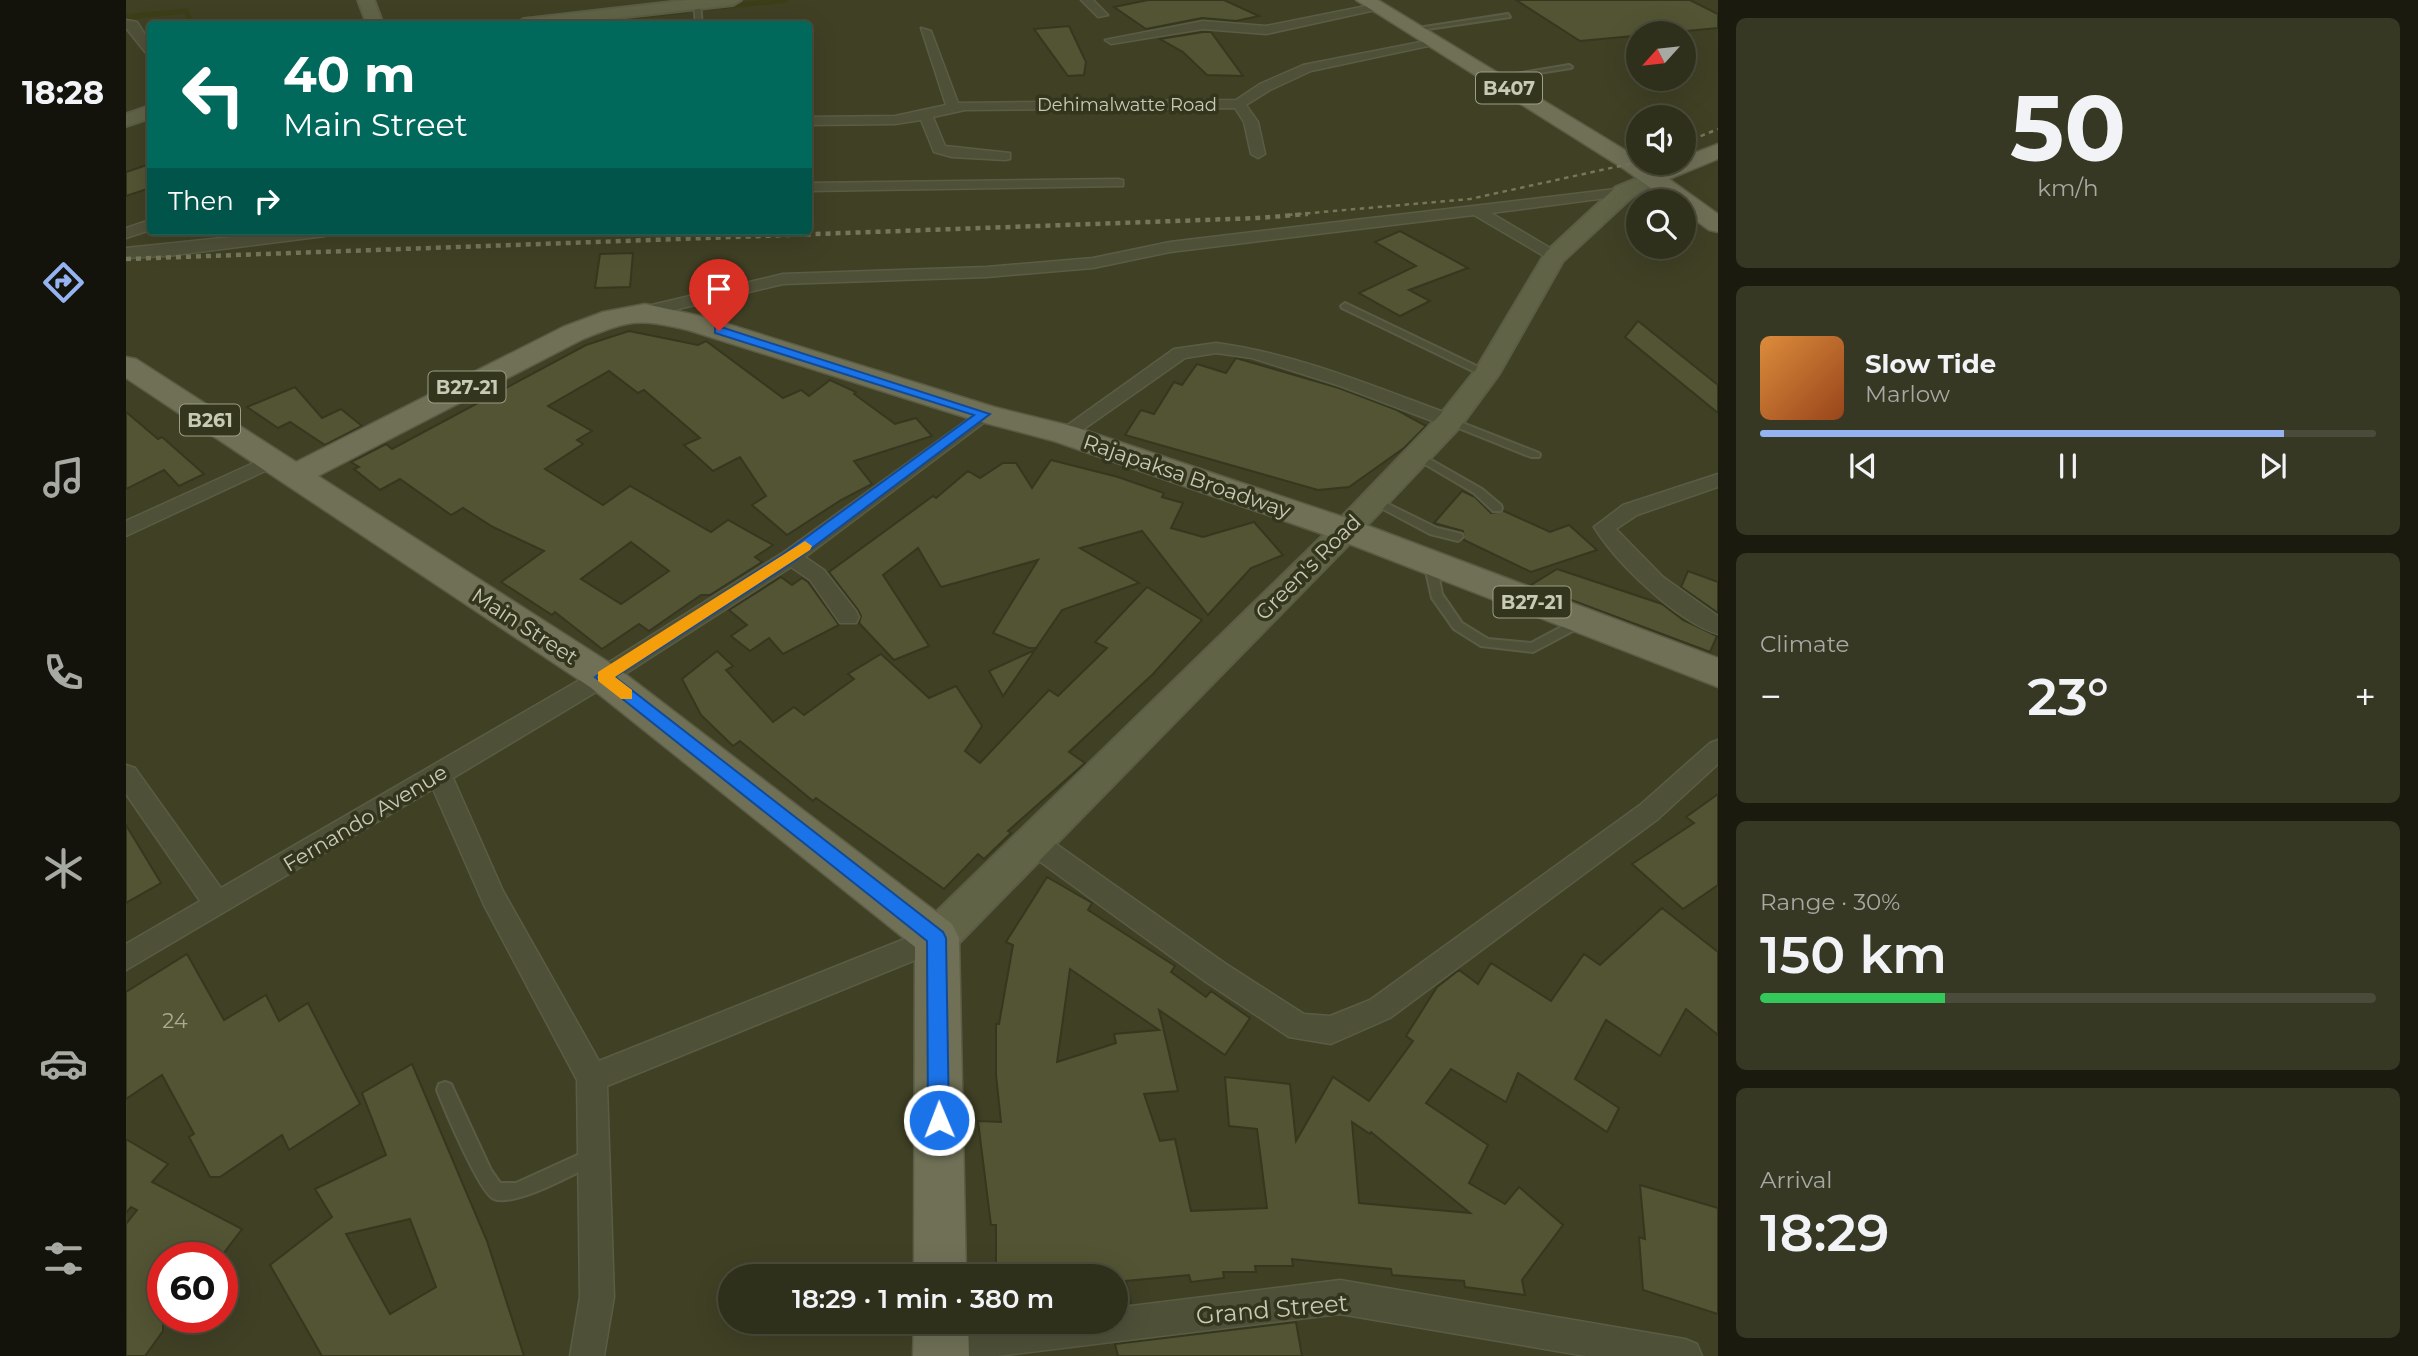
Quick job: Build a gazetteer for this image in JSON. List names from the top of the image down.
{
  "streets": {
    "main road": [
      "B407",
      "B27-21",
      "B261",
      "Rajapaksa Broadway",
      "Green's Road",
      "Main Street"
    ],
    "street": ["Dehimalwatte Road", "Fernando Avenue", "Grand Street"]
  },
  "crossings": [
    ["B407", "Dehimalwatte Road"],
    ["B407", "Green's Road"],
    ["B27-21", "Rajapaksa Broadway"],
    ["B27-21", "Main Street"],
    ["Rajapaksa Broadway", "Green's Road"],
    ["Rajapaksa Broadway", "Fernando Avenue"],
    ["Green's Road", "Main Street"],
    ["Main Street", "Fernando Avenue"]
  ],
  "house_numbers": ["24"],
  "north": "bottom left",
  "page": {
    "tabs": "18:28",
    "tile": [
      ["50", "km/h"],
      "Climate",
      ["Range · 30%", "150 km"],
      ["Arrival", "18:29"]
    ],
    "turn": ["40 m", "Main Street"],
    "then": "Then",
    "song": ["Slow Tide", "Marlow"],
    "heat": ["−", "23°", "+"],
    "limit": "60",
    "trip": "18:29 · 1 min · 380 m"
  }
}
